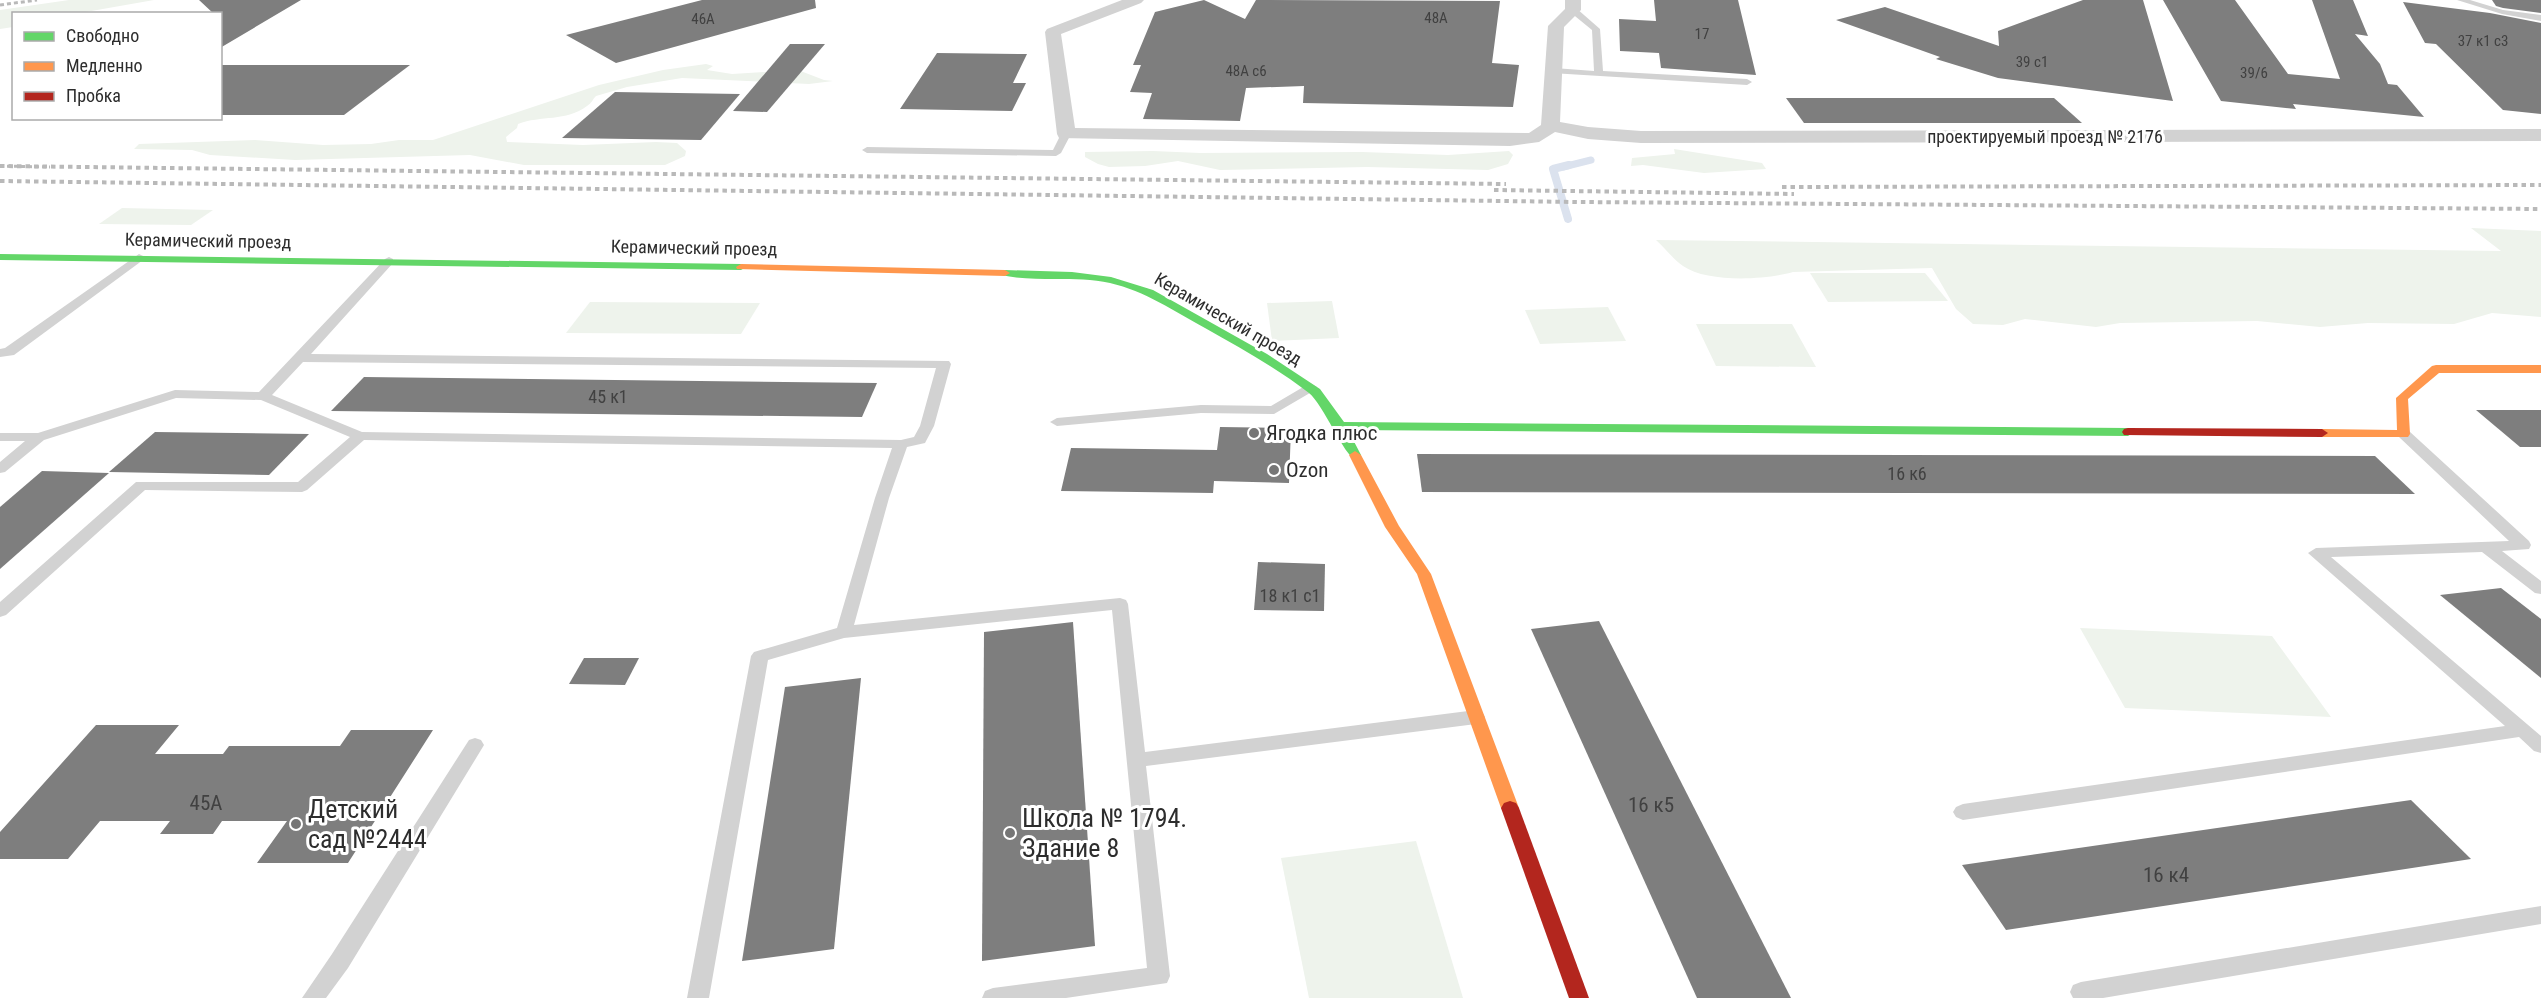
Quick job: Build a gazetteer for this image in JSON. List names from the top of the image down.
{
  "streets": {
    "street": ["проектируемый проезд № 2176", "Керамический проезд"]
  },
  "places": [
    "Ягодка плюс",
    "Ozon",
    "Детский сад №2444",
    "Школа № 1794. Здание 8"
  ],
  "house_numbers": [
    "48А",
    "46А",
    "17",
    "37 к1 с3",
    "39 с1",
    "48А с6",
    "39/6",
    "45 к1",
    "16 к6",
    "18 к1 с1",
    "45А",
    "16 к5",
    "16 к4"
  ],
  "legend": ["Свободно", "Медленно", "Пробка"]
}
